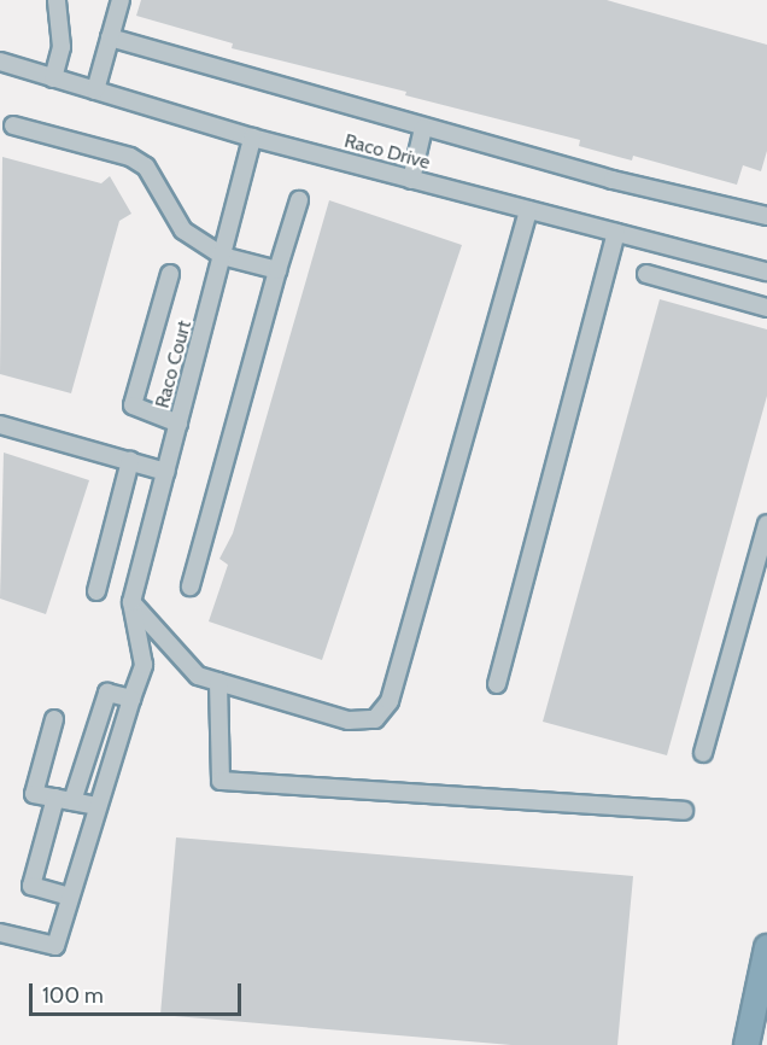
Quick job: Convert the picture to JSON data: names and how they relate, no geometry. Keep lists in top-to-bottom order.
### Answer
{
  "streets": {
    "street": ["Raco Drive", "Raco Court"]
  },
  "crossings": [
    ["Raco Drive", "Raco Court"]
  ],
  "scale_bar": "100 m"
}
